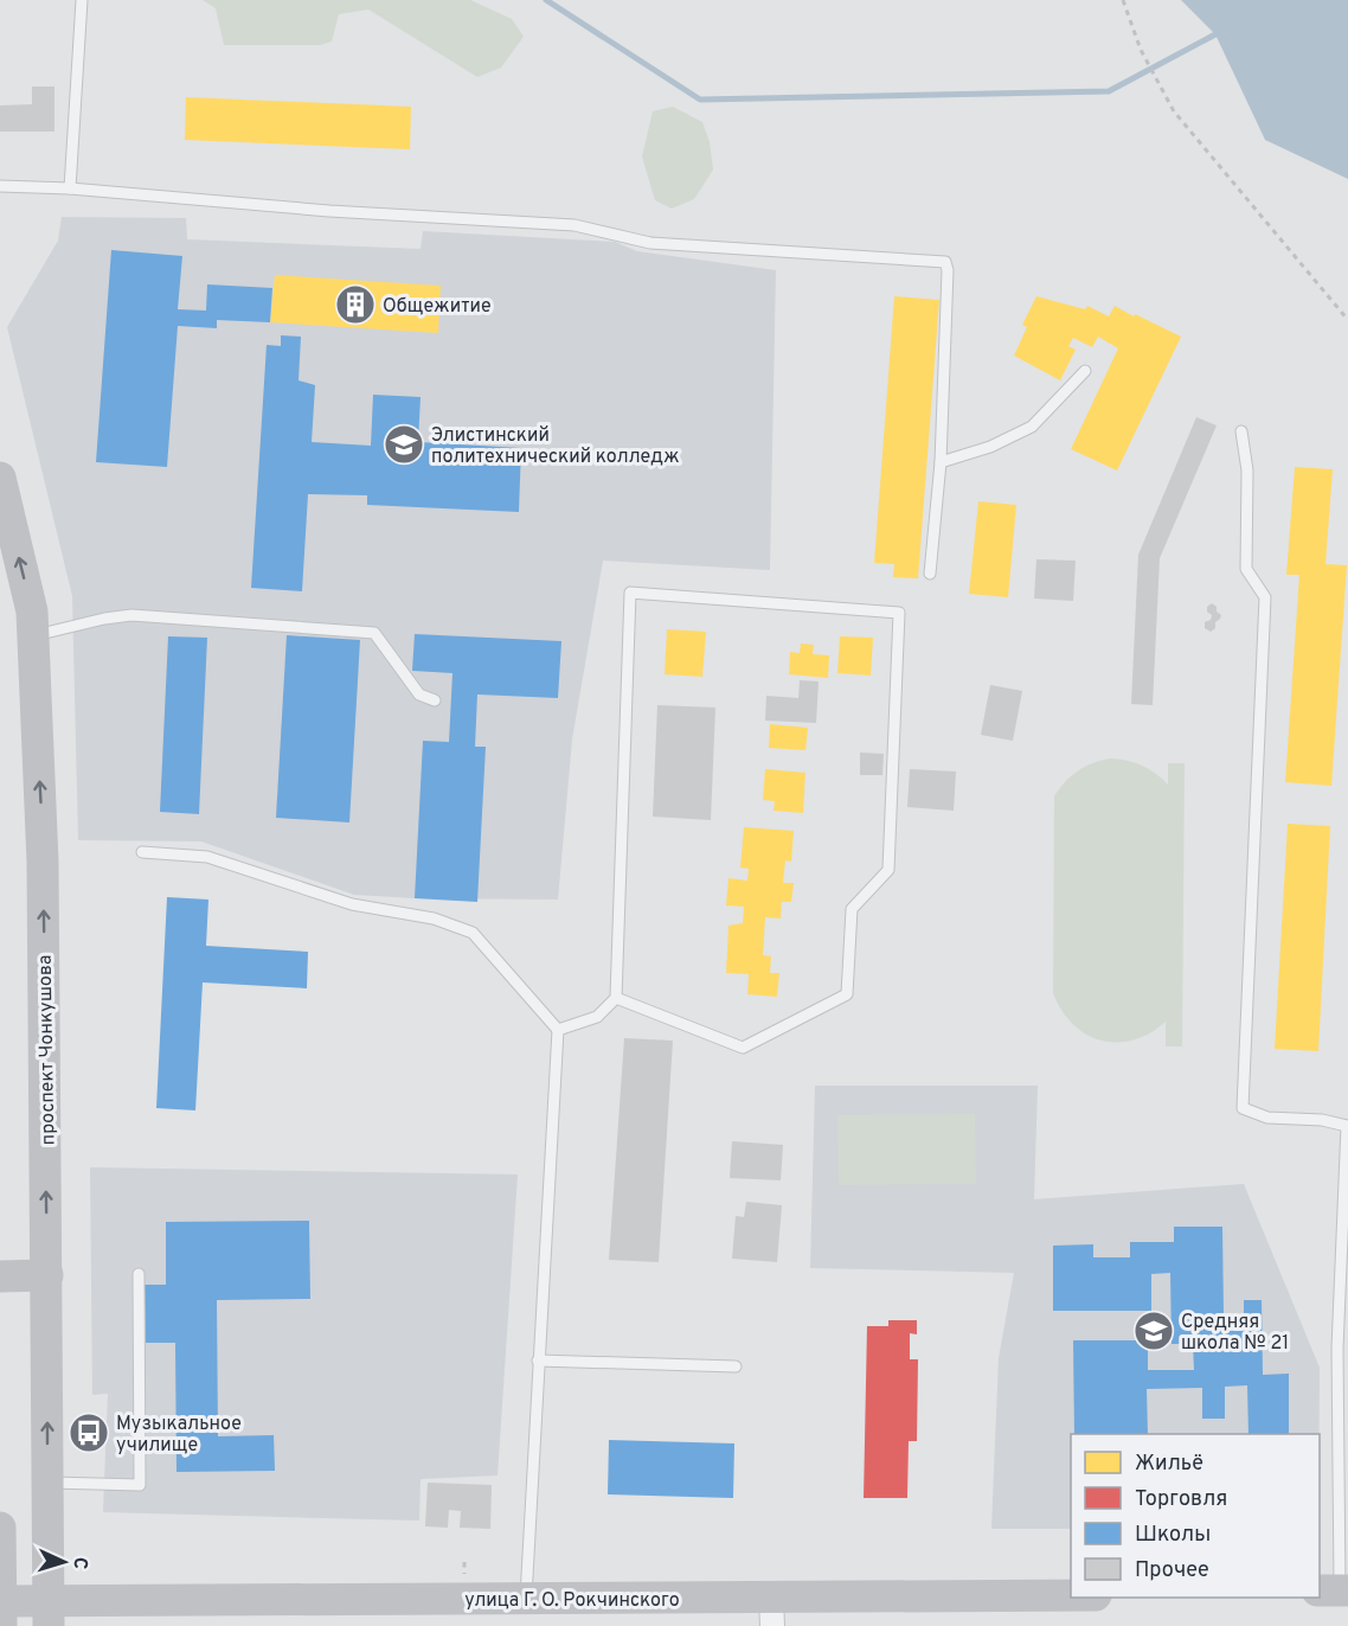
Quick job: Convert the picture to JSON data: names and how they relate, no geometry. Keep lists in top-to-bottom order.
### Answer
{
  "streets": {
    "main road": ["проспект Чонкушова", "улица Г. О. Рокчинского"]
  },
  "crossings": [
    ["проспект Чонкушова", "улица Г. О. Рокчинского"]
  ],
  "one_way": ["проспект Чонкушова"],
  "places": {
    "building": ["Общежитие"],
    "school or university": ["Элистинский политехнический колледж", "Средняя школа № 21"],
    "bus stop": ["Музыкальное училище"]
  },
  "legend": [
    "Жильё",
    "Торговля",
    "Школы",
    "Прочее"
  ],
  "north": "right"
}
